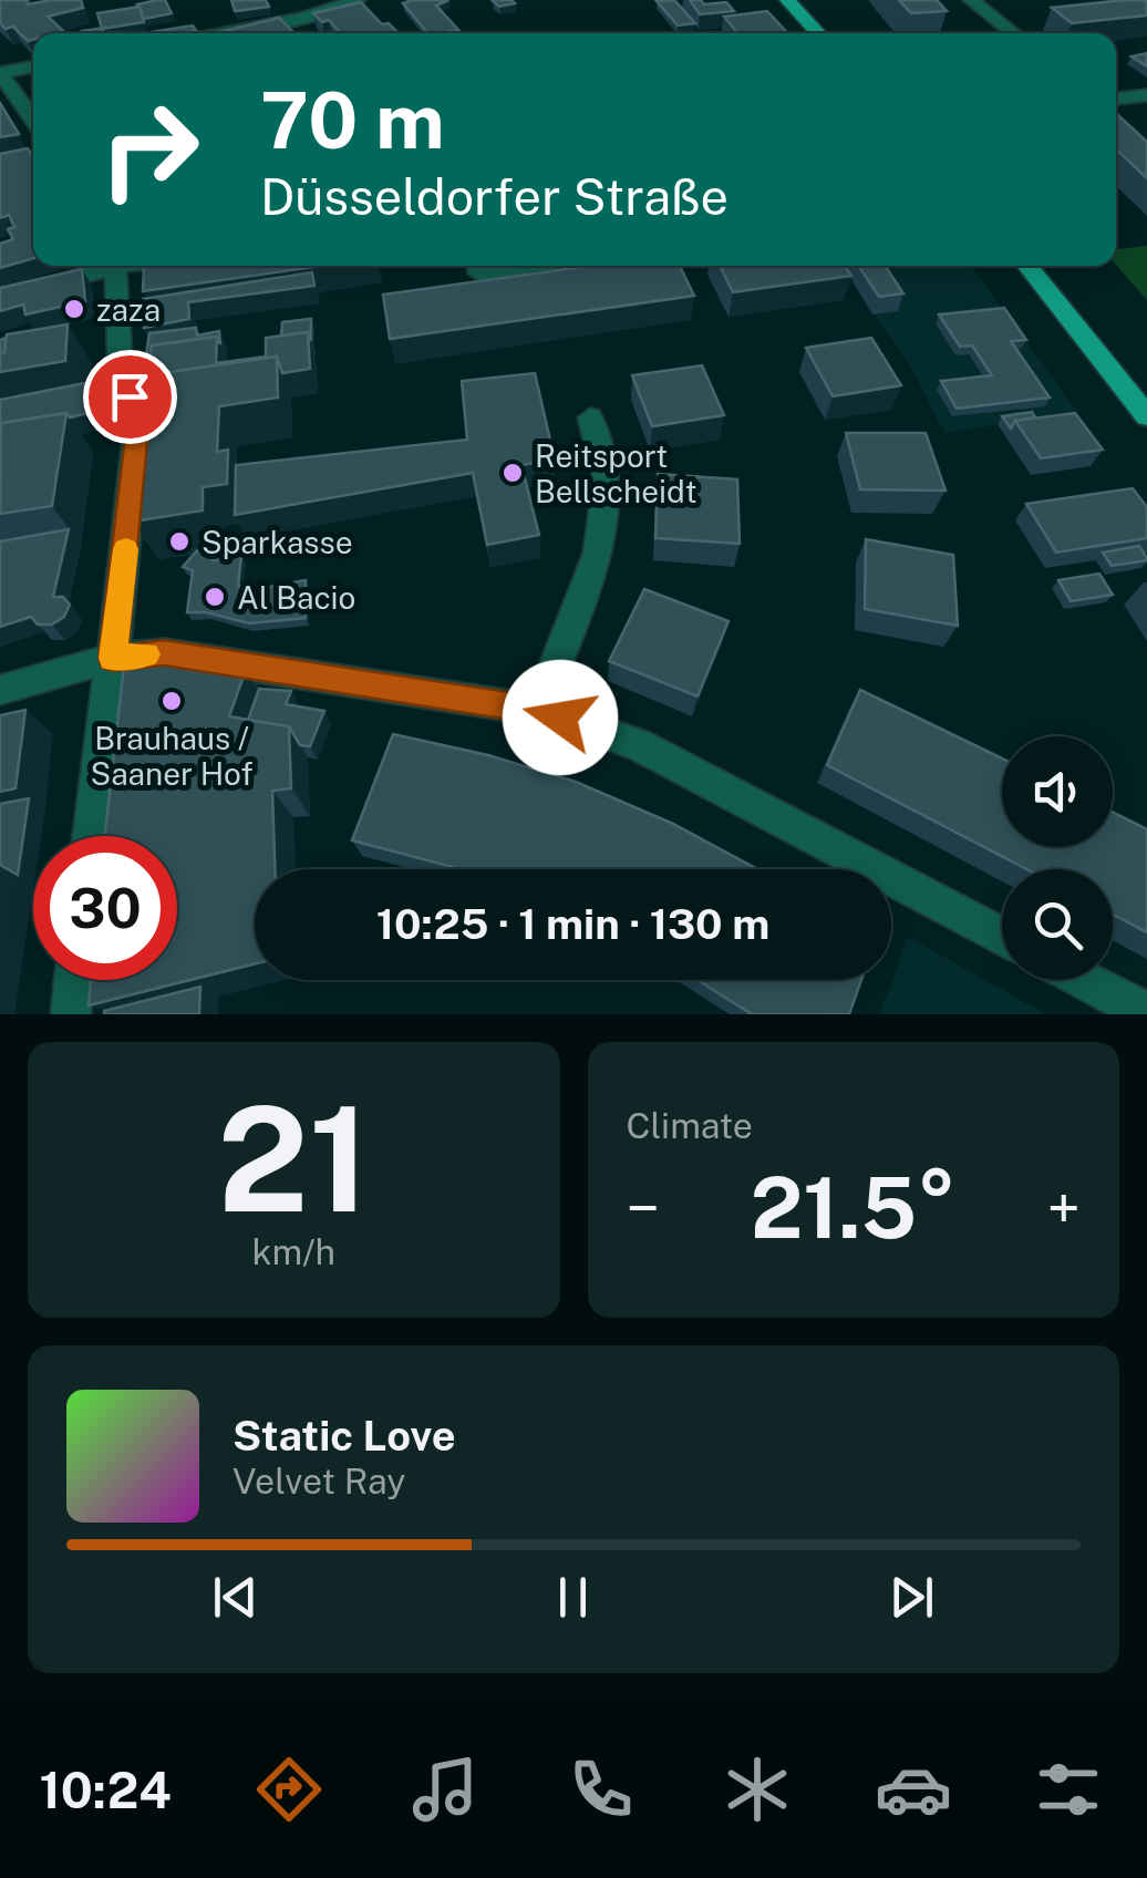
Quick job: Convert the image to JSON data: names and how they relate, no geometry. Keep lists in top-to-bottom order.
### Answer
{
  "places": [
    "zaza",
    "Reitsport Bellscheidt",
    "Sparkasse",
    "Al Bacio",
    "Brauhaus / Saaner Hof"
  ],
  "page": {
    "turn": ["70 m", "Düsseldorfer Straße"],
    "limit": "30",
    "trip": "10:25 · 1 min · 130 m",
    "tile": [
      ["21", "km/h"],
      "Climate"
    ],
    "heat": ["−", "21.5°", "+"],
    "song": ["Static Love", "Velvet Ray"],
    "tabs": "10:24"
  }
}
